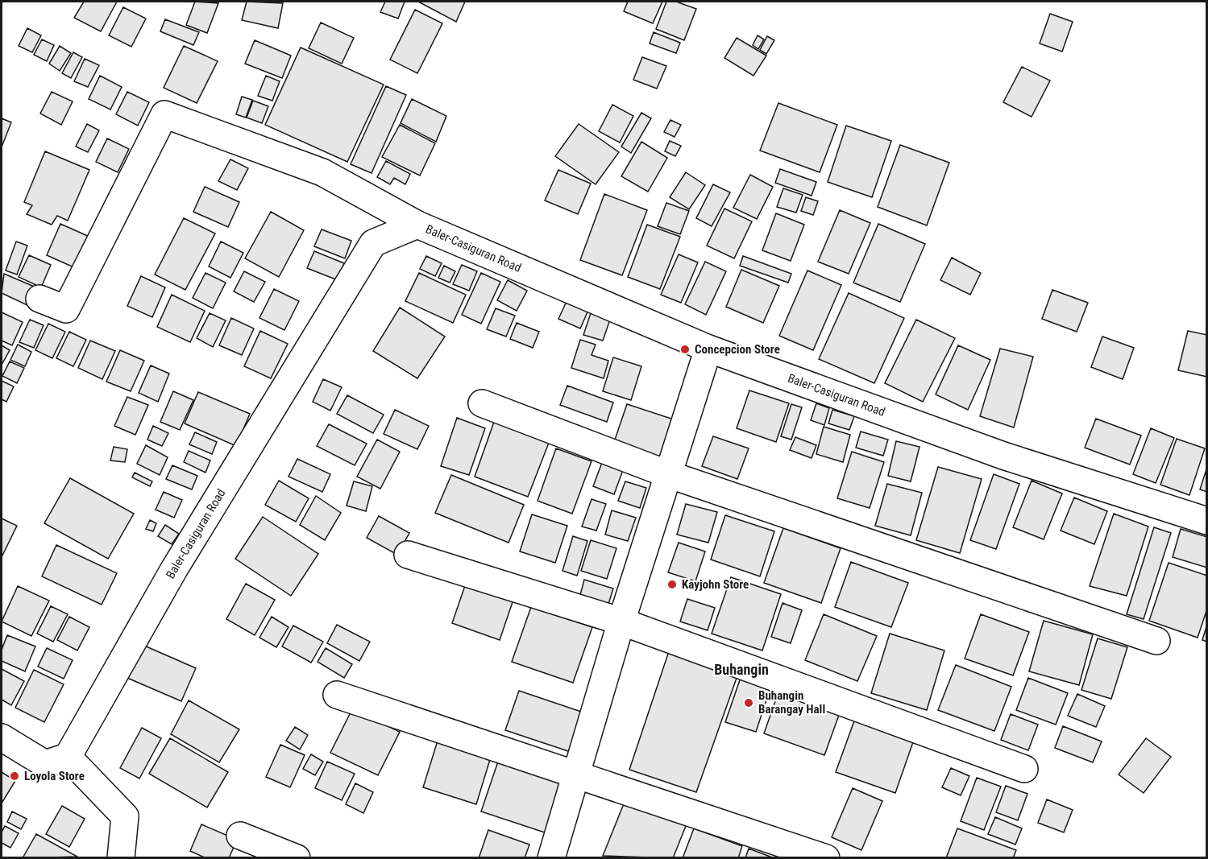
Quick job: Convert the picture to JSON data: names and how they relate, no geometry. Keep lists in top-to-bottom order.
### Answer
{
  "streets": {
    "street": ["Baler-Casiguran Road"]
  },
  "districts": ["Buhangin"],
  "places": [
    "Concepcion Store",
    "Kayjohn Store",
    "Buhangin Barangay Hall",
    "Loyola Store"
  ]
}
